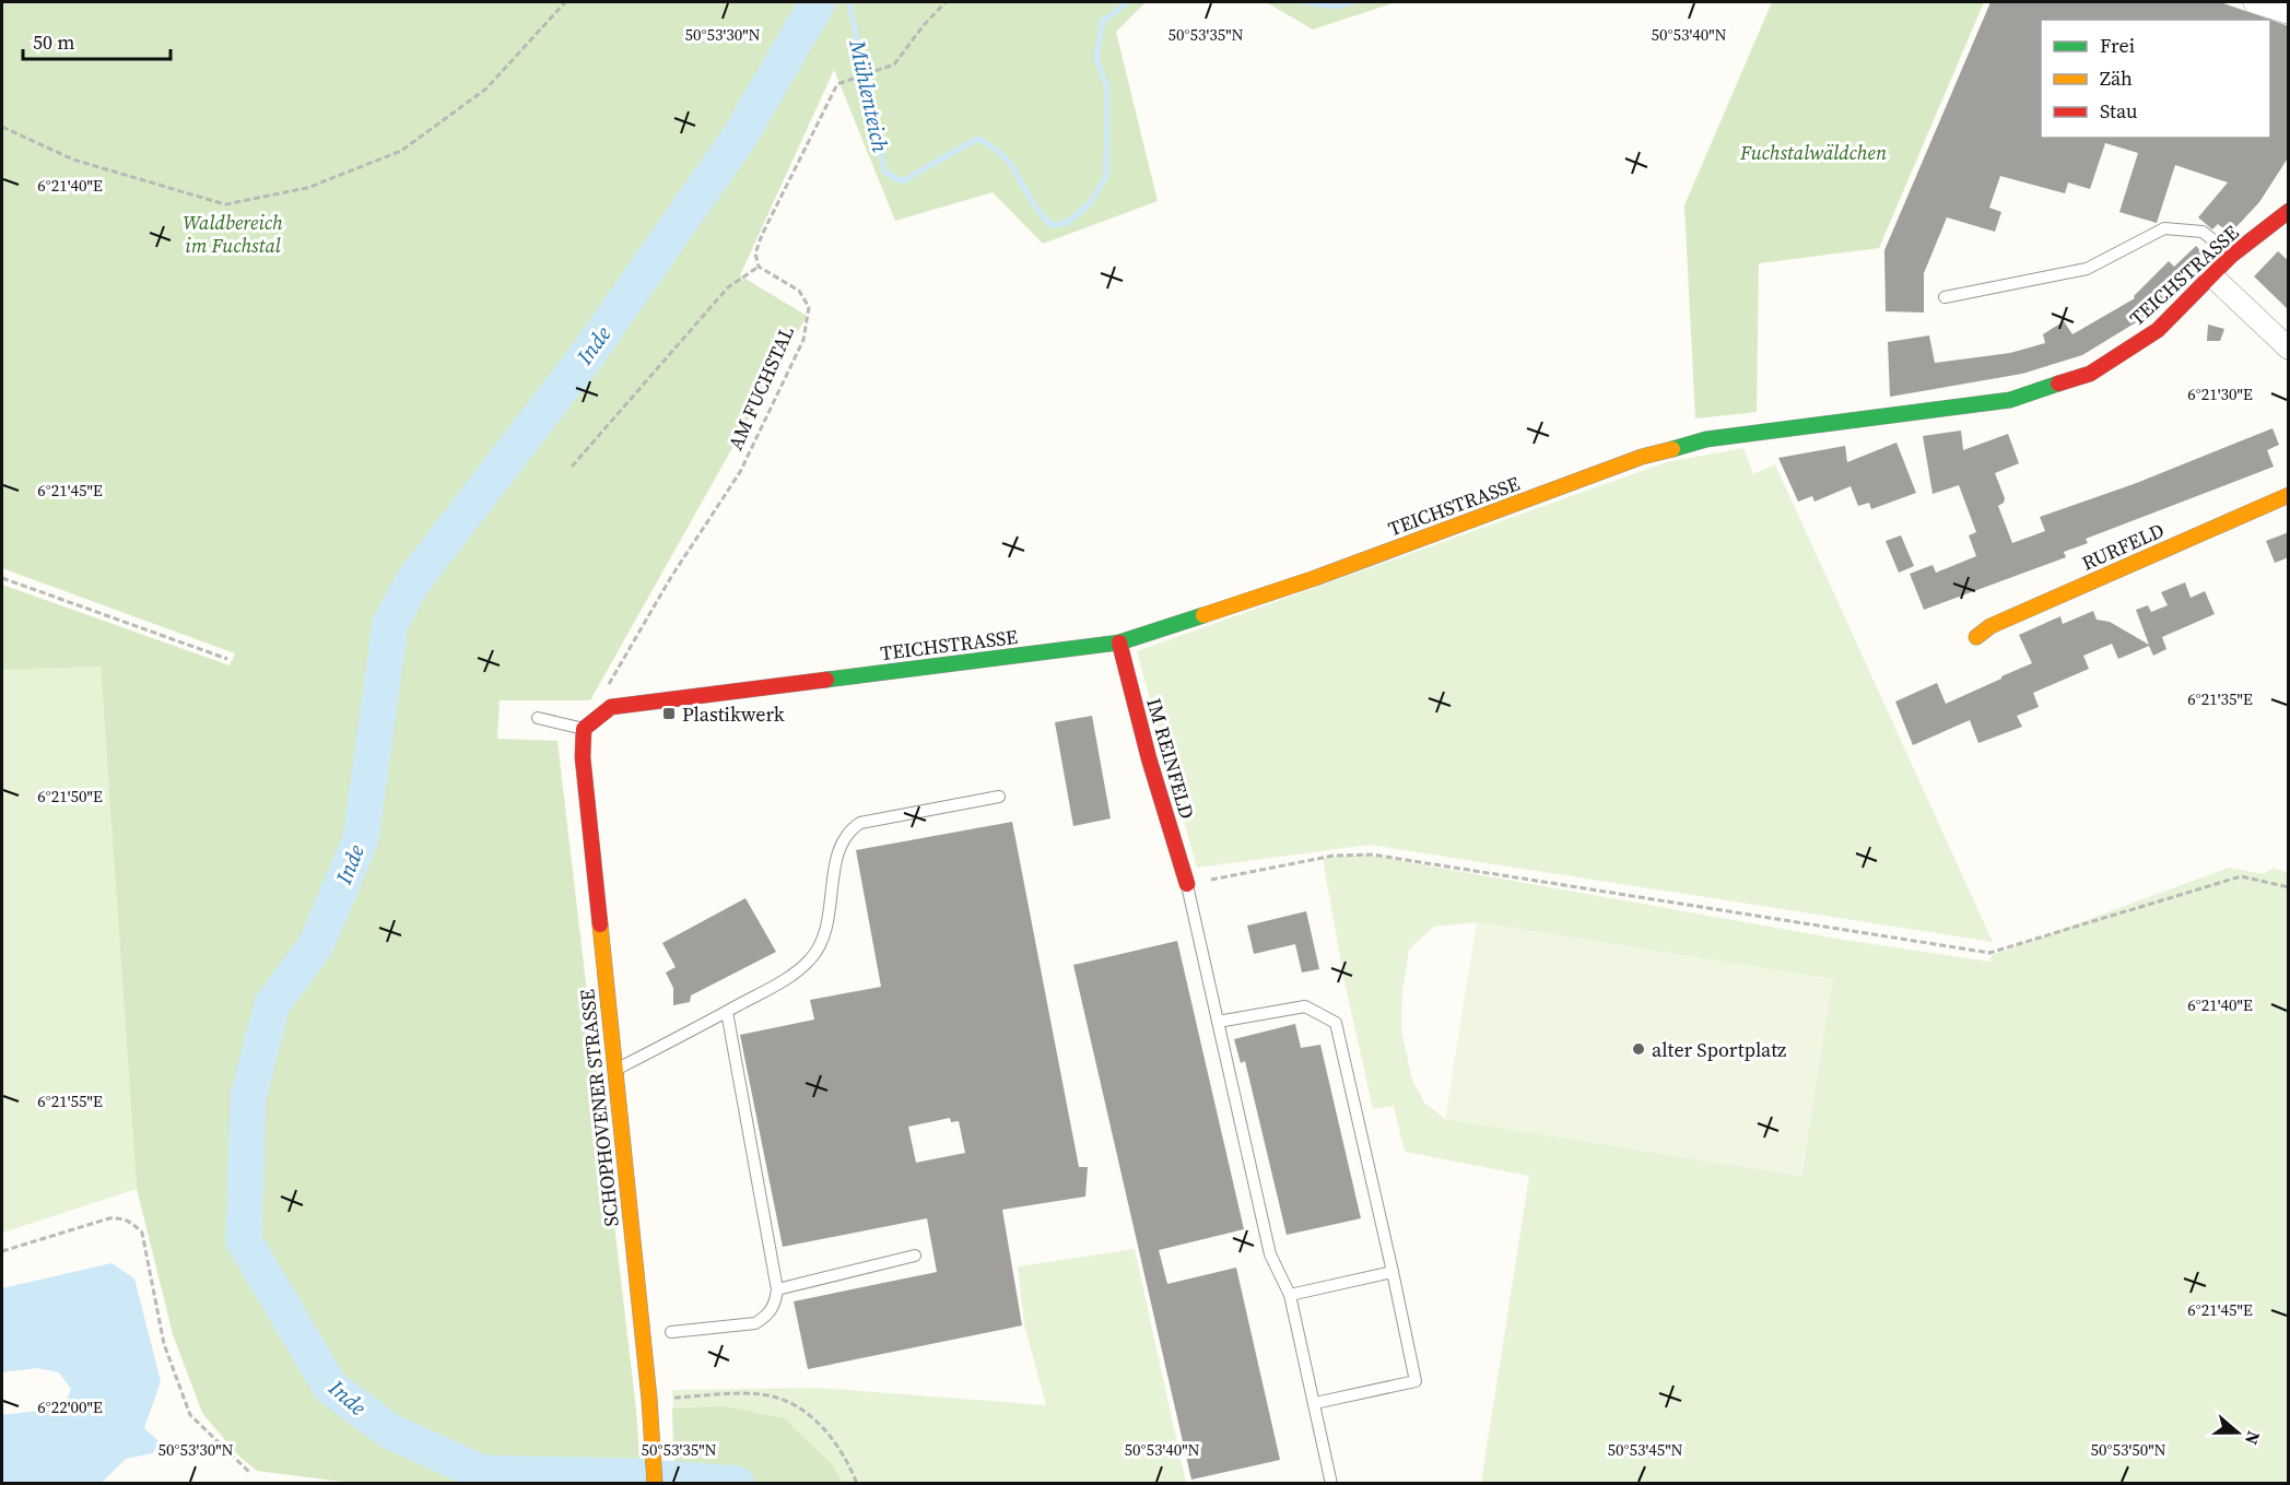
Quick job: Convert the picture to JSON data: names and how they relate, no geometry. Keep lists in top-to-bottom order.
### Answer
{
  "streets": {
    "main road": [
      "TEICHSTRASSE",
      "RURFELD",
      "IM REINFELD",
      "SCHOPHOVENER STRASSE"
    ],
    "path": ["AM FUCHSTAL"]
  },
  "crossings": [
    ["TEICHSTRASSE", "IM REINFELD"],
    ["TEICHSTRASSE", "SCHOPHOVENER STRASSE"]
  ],
  "water": ["Mühlenteich", "Inde"],
  "parks": ["Fuchstalwäldchen", "Waldbereich im Fuchstal"],
  "places": {
    "transit": ["Plastikwerk"],
    "other": ["alter Sportplatz"]
  },
  "legend": ["Frei", "Zäh", "Stau"],
  "scale_bar": "50 m",
  "north": "right",
  "coordinates": [
    "50°53'30\"N",
    "50°53'35\"N",
    "50°53'40\"N",
    "6°21'40\"E",
    "6°21'30\"E",
    "6°21'45\"E",
    "6°21'35\"E",
    "6°21'50\"E",
    "6°21'55\"E",
    "6°22'00\"E",
    "50°53'45\"N",
    "50°53'50\"N"
  ]
}
